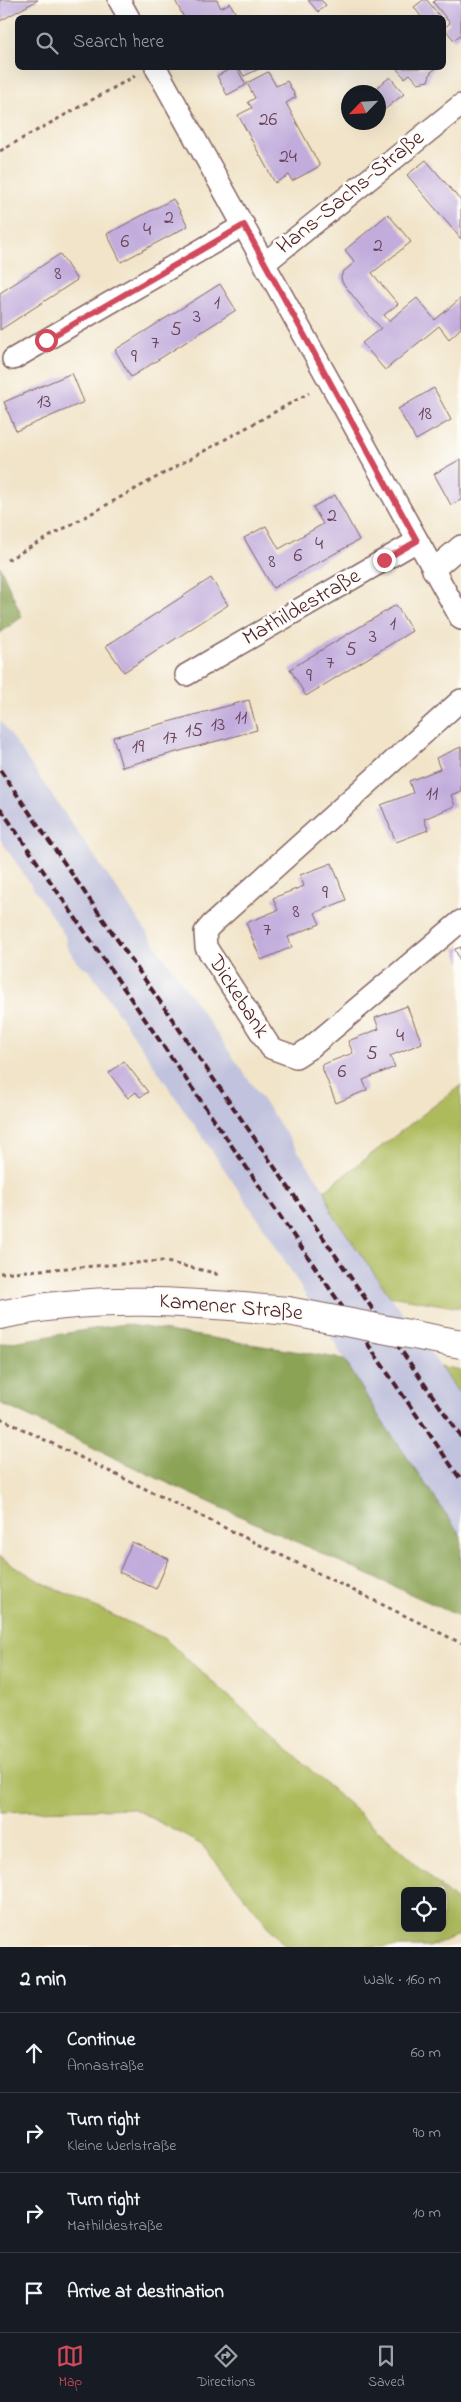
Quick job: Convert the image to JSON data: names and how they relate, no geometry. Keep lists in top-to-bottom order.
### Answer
{
  "streets": {
    "main road": ["Kamener Straße"],
    "street": ["Hans-Sachs-Straße", "Mathildestraße", "Dickebank"]
  },
  "house_numbers": [
    "26",
    "24",
    "2",
    "4",
    "6",
    "2",
    "8",
    "1",
    "3",
    "5",
    "7",
    "9",
    "13",
    "18",
    "2",
    "4",
    "6",
    "8",
    "1",
    "3",
    "5",
    "7",
    "9",
    "11",
    "13",
    "15",
    "17",
    "19",
    "11",
    "9",
    "8",
    "7",
    "4",
    "5",
    "6"
  ],
  "north": "bottom left",
  "page": {
    "search": "Search here",
    "heading": ["2 min", "Walk · 160 m"],
    "list": [
      ["Continue", "Annastraße", "60 m"],
      ["Turn right", "Kleine Werlstraße", "90 m"],
      ["Turn right", "Mathildestraße", "10 m"],
      "Arrive at destination"
    ],
    "nav": ["Map", "Directions", "Saved"]
  }
}
